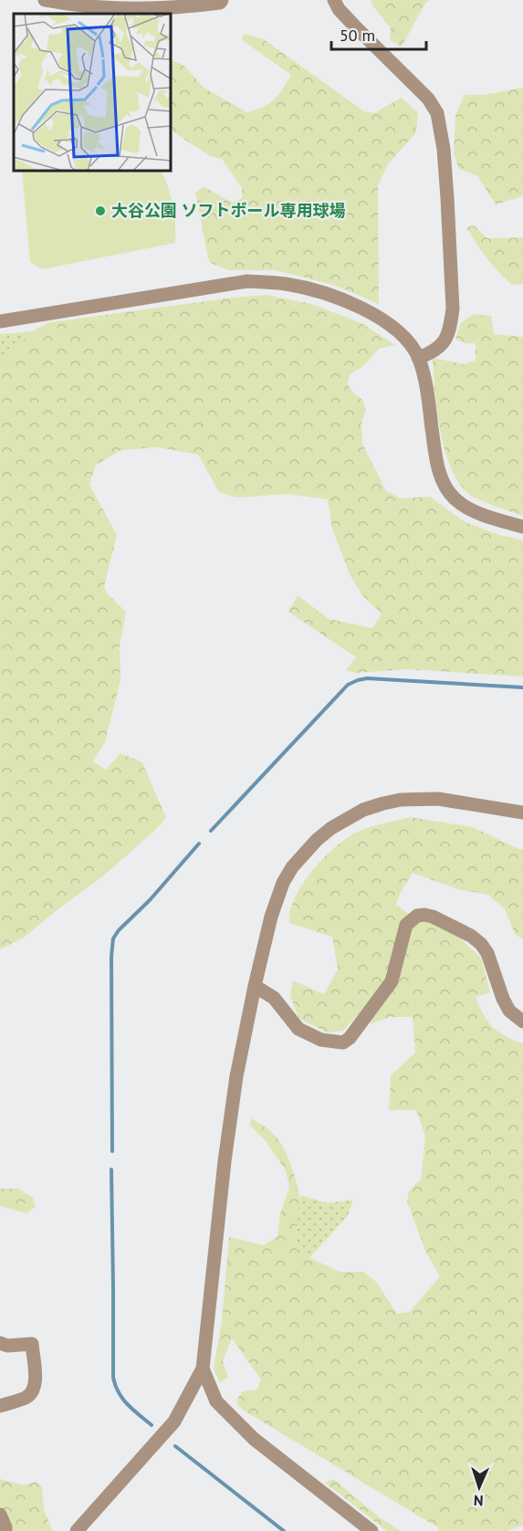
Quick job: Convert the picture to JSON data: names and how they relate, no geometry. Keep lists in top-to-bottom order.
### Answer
{
  "places": ["大谷公園 ソフトボール専用球場"],
  "scale_bar": "50 m",
  "north": "bottom"
}
